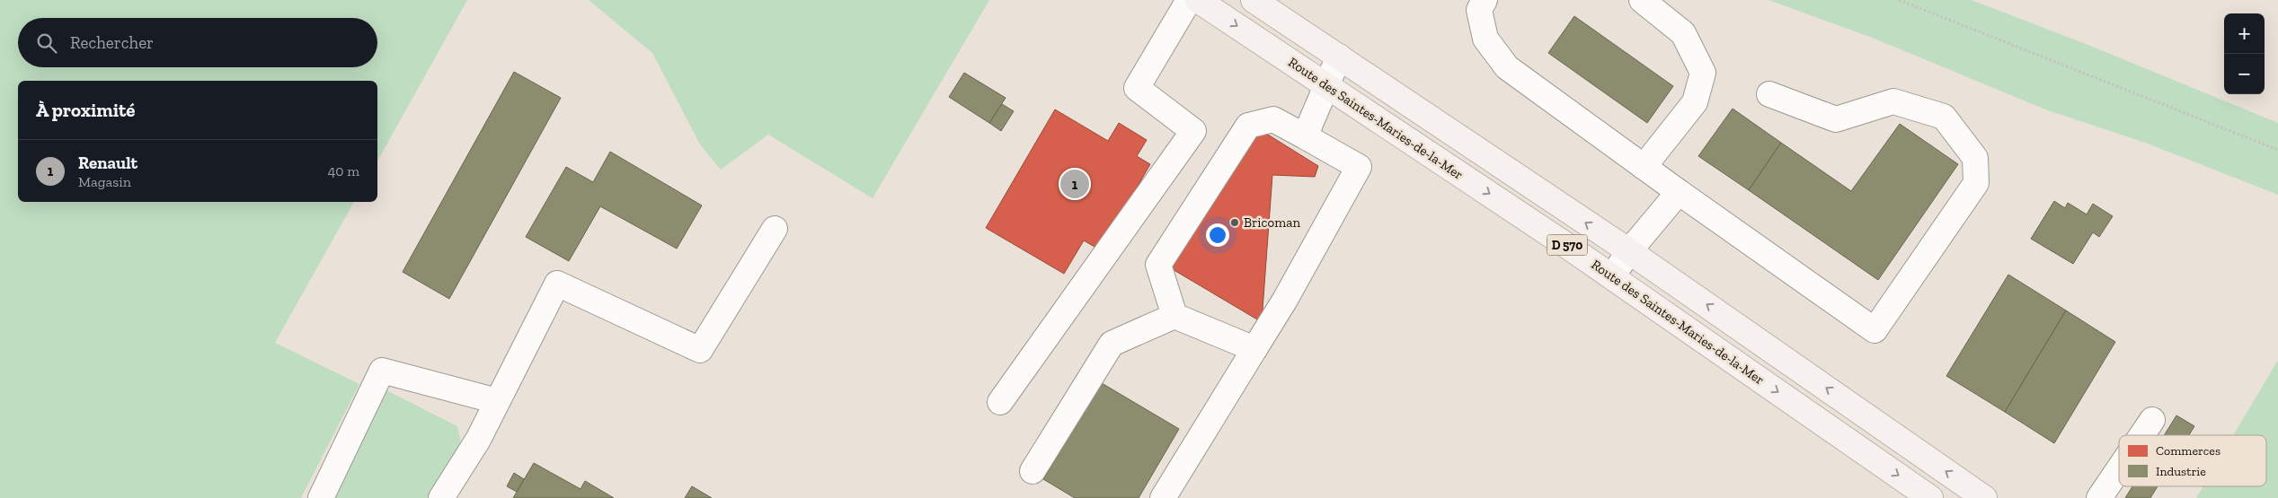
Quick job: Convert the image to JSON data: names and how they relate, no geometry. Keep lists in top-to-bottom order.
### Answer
{
  "streets": {
    "main road": ["Route des Saintes-Maries-de-la-Mer", "D 570"]
  },
  "places": ["Bricoman"],
  "legend": ["Commerces", "Industrie"],
  "page": {
    "map_buttons": ["+", "−"],
    "search": "Rechercher",
    "heading": "À proximité",
    "list": [
      {
        "mark": "1",
        "name": "Renault",
        "note": "Magasin",
        "value": "40 m"
      }
    ],
    "pins": "1"
  }
}
